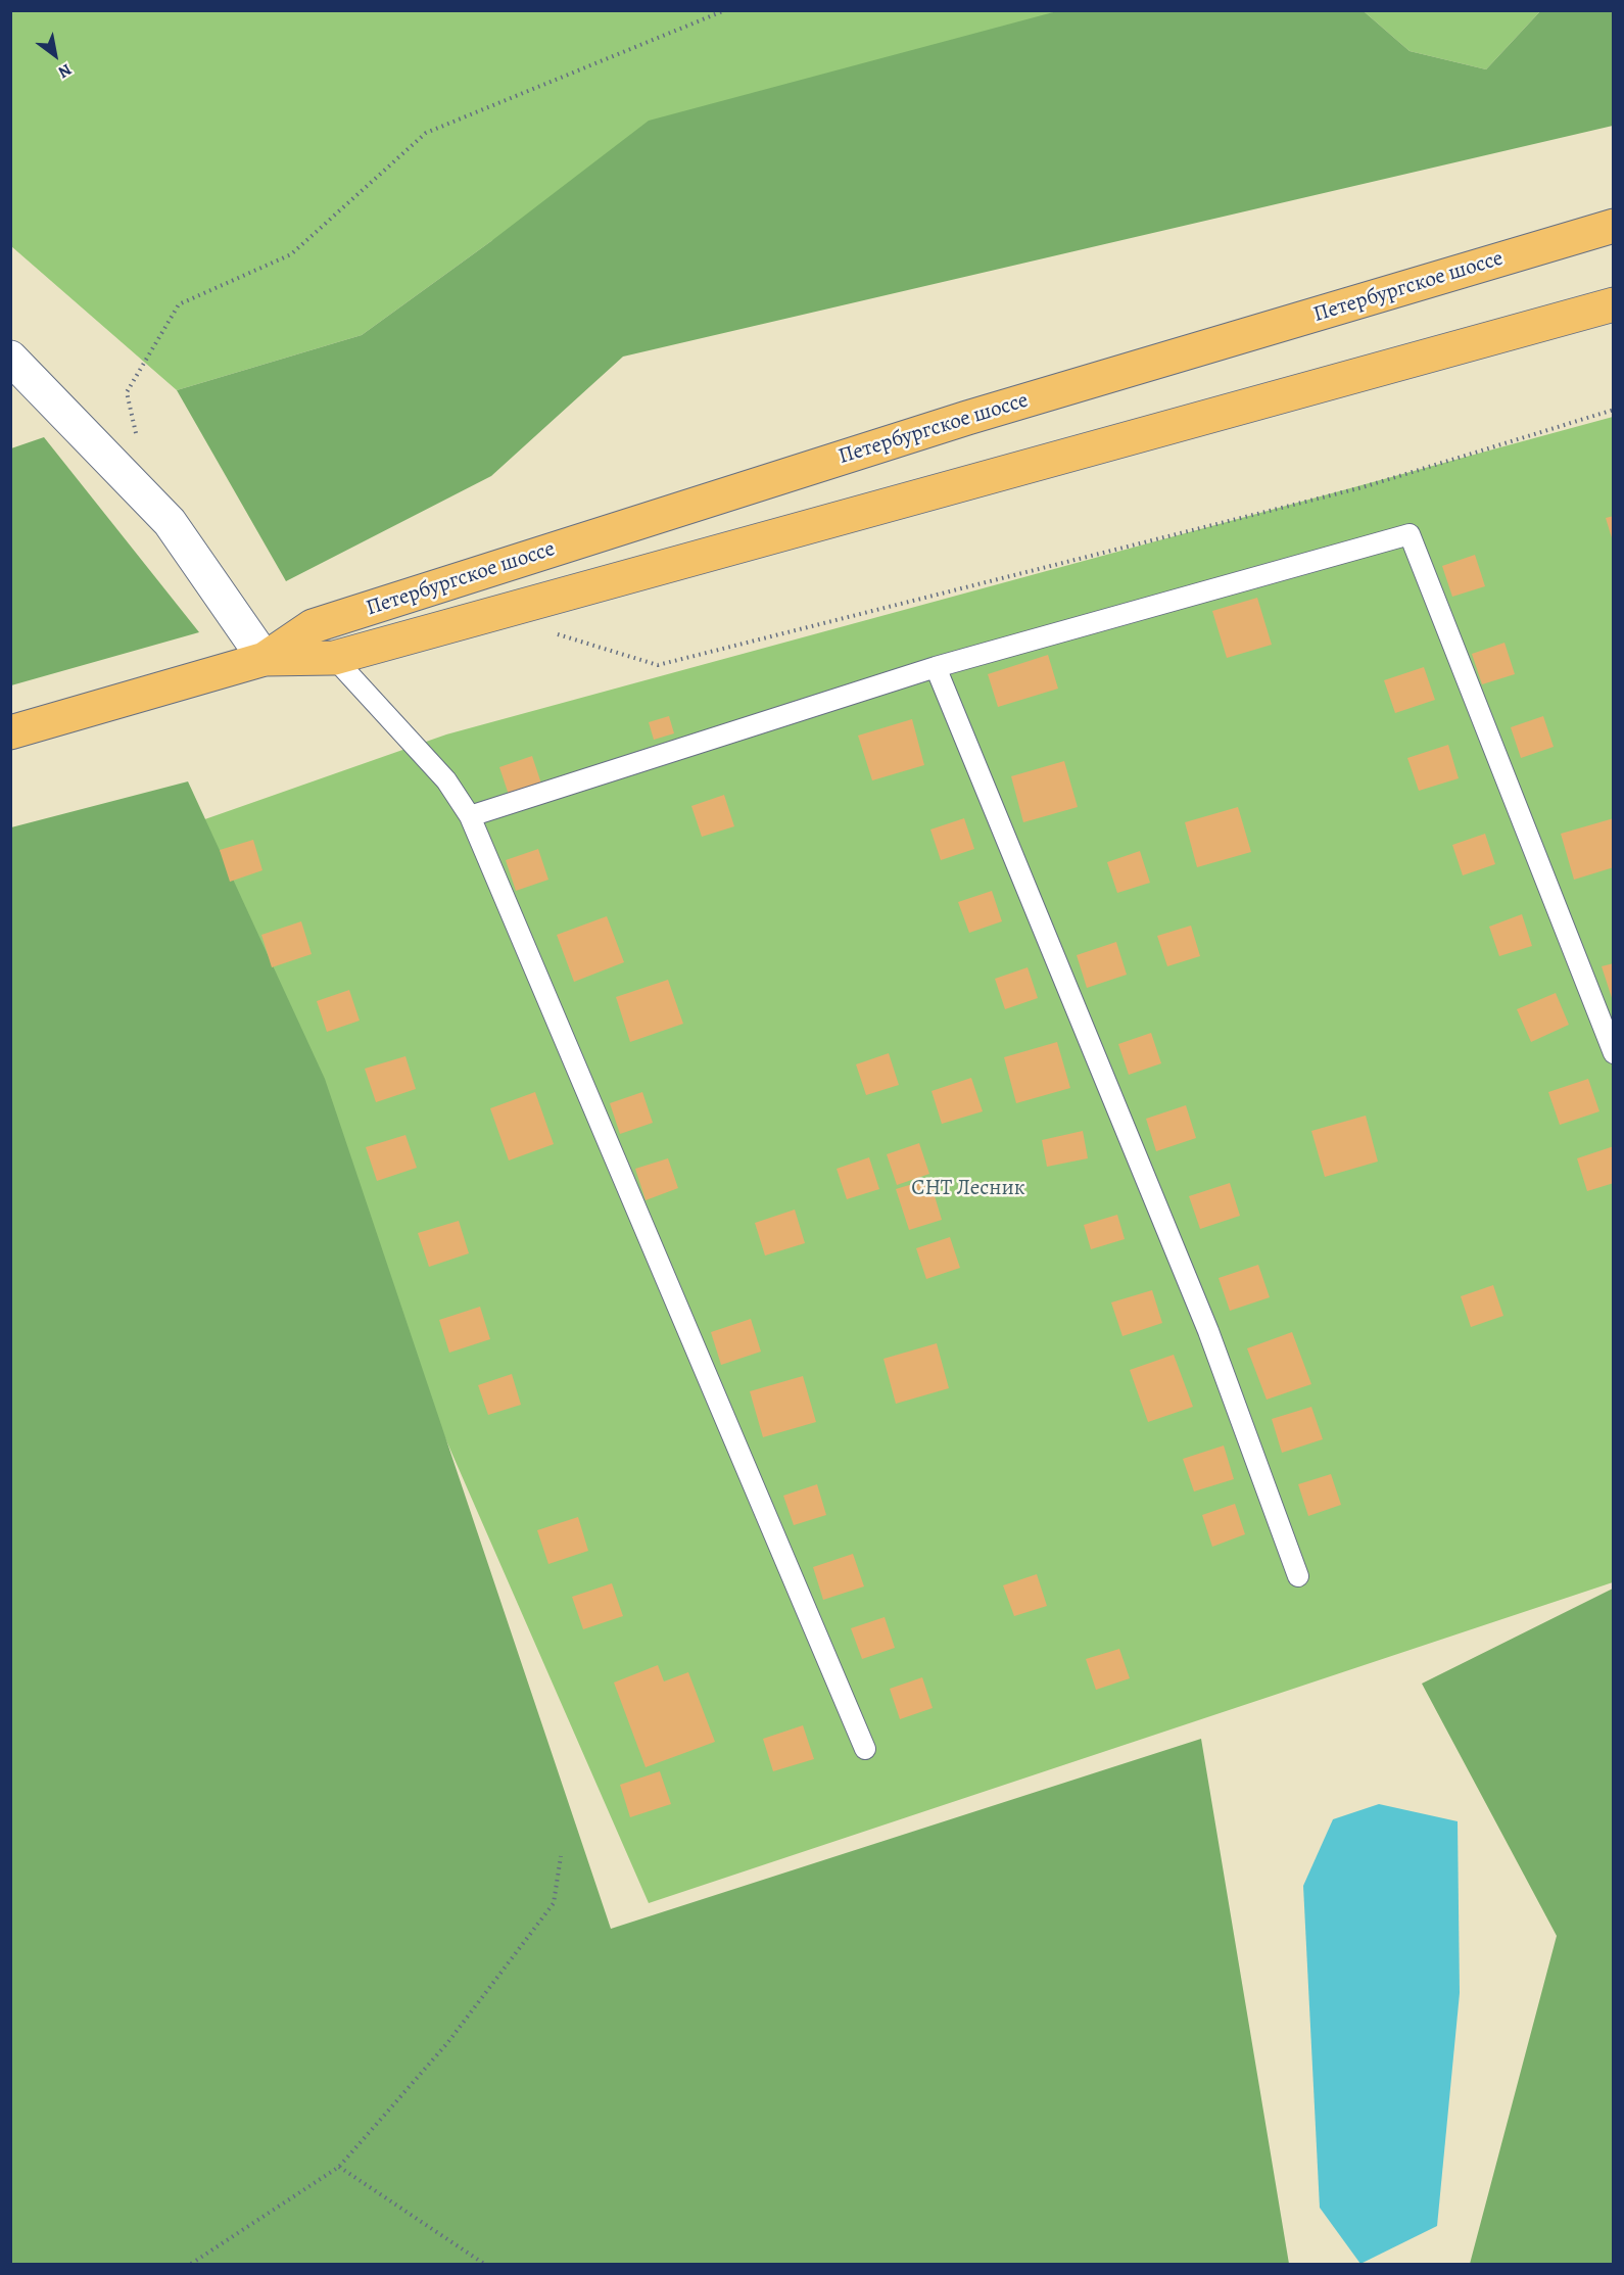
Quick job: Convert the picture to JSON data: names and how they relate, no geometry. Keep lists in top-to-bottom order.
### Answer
{
  "streets": {
    "main road": ["Петербургское шоссе"]
  },
  "parks": ["СНТ Лесник"],
  "north": "bottom right"
}
